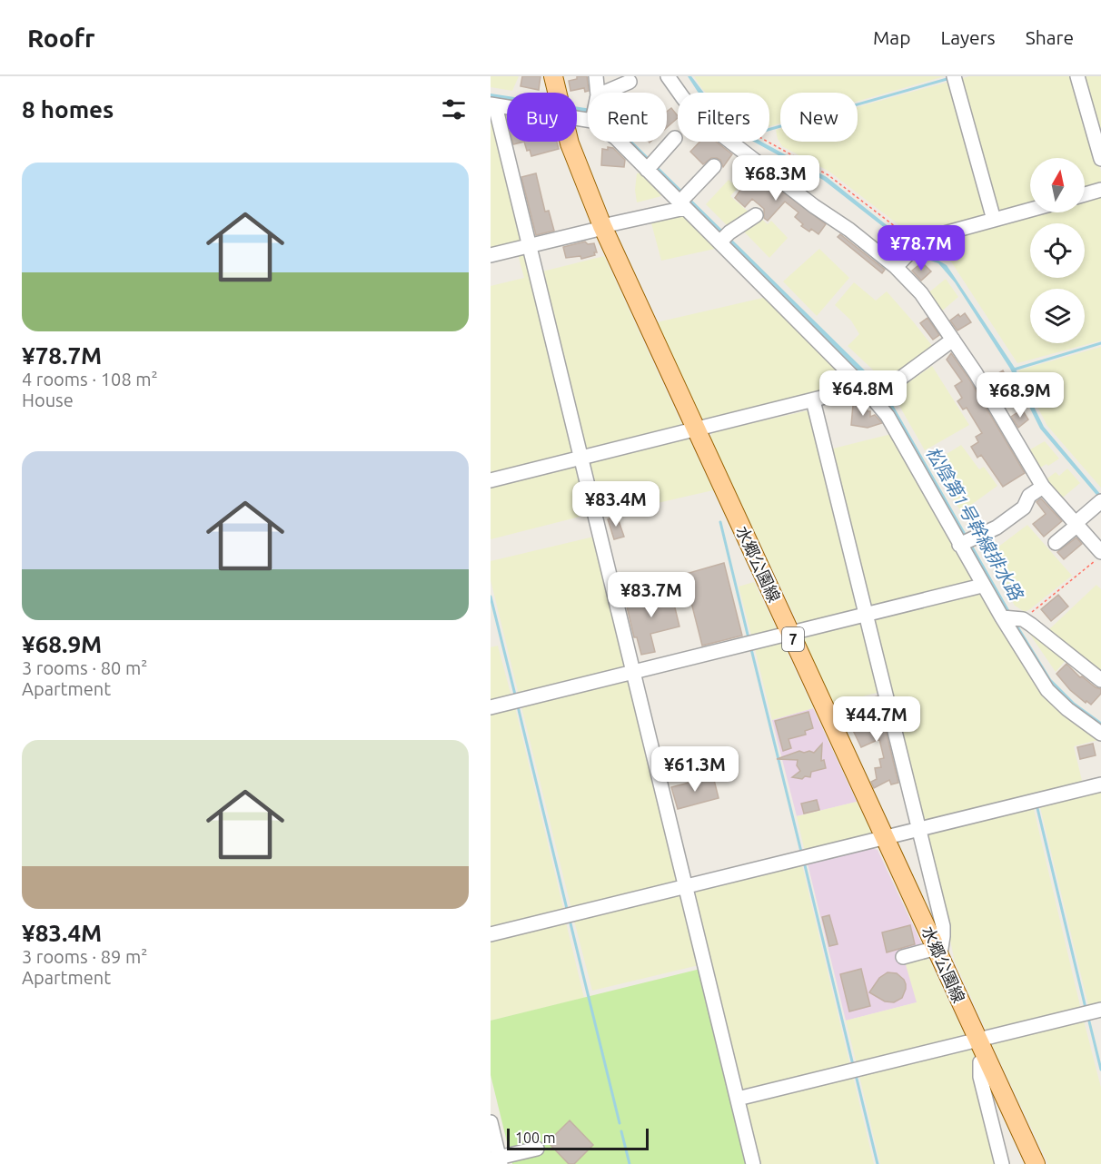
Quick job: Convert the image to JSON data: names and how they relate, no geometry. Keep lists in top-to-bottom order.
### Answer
{
  "streets": {
    "main road": ["水郷公園線", "7"]
  },
  "water": ["松陰第1号幹線排水路"],
  "scale_bar": "100 m",
  "north": "top",
  "page": {
    "header": "Roofr",
    "nav": ["Map", "Layers", "Share"],
    "heading": "8 homes",
    "chip": [
      "Buy",
      "Rent",
      "Filters",
      "New"
    ],
    "list": [
      {
        "name": "¥78.7M",
        "note": "4 rooms · 108 m² · House"
      },
      {
        "name": "¥68.9M",
        "note": "3 rooms · 80 m² · Apartment"
      },
      {
        "name": "¥83.4M",
        "note": "3 rooms · 89 m² · Apartment"
      }
    ],
    "price": [
      "¥68.3M",
      "¥78.7M",
      "¥64.8M",
      "¥68.9M",
      "¥83.4M",
      "¥83.7M",
      "¥44.7M",
      "¥61.3M"
    ],
    "scale": "100 m"
  }
}
